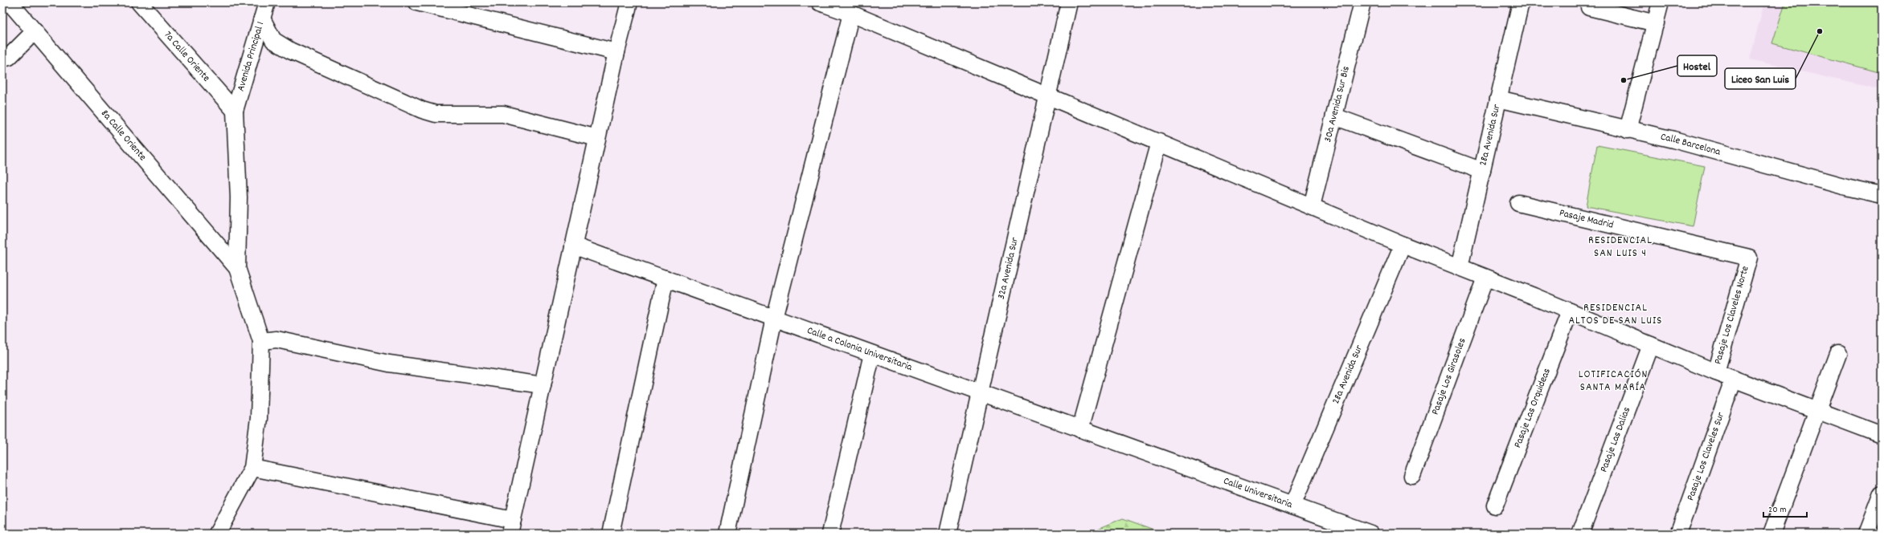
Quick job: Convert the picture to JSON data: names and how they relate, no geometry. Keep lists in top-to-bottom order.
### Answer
{
  "streets": {
    "street": [
      "7a Calle Oriente",
      "Avenida Principal 1",
      "30a Avenida Sur Bis",
      "8a Calle Oriente",
      "28a Avenida Sur",
      "Calle Barcelona",
      "Pasaje Madrid",
      "32a Avenida Sur",
      "Pasaje Los Claveles Norte",
      "Calle a Colonia Universitaria",
      "Pasaje Los Girasoles",
      "Pasaje Las Orquideas",
      "Pasaje Las Dalias",
      "Pasaje Los Claveles Sur",
      "Calle Universitaria"
    ]
  },
  "crossings": [
    ["7a Calle Oriente", "Avenida Principal 1"],
    ["Avenida Principal 1", "8a Calle Oriente"],
    ["28a Avenida Sur", "Calle Barcelona"],
    ["28a Avenida Sur", "Calle Universitaria"],
    ["Pasaje Madrid", "Pasaje Los Claveles Norte"],
    ["32a Avenida Sur", "Calle a Colonia Universitaria"],
    ["Calle a Colonia Universitaria", "Calle Universitaria"]
  ],
  "districts": ["RESIDENCIAL SAN LUIS 4", "RESIDENCIAL ALTOS DE SAN LUIS", "LOTIFICACIÓN SANTA MARÍA"],
  "places": ["Liceo San Luis", "Hostel"],
  "scale_bar": "20 m"
}
